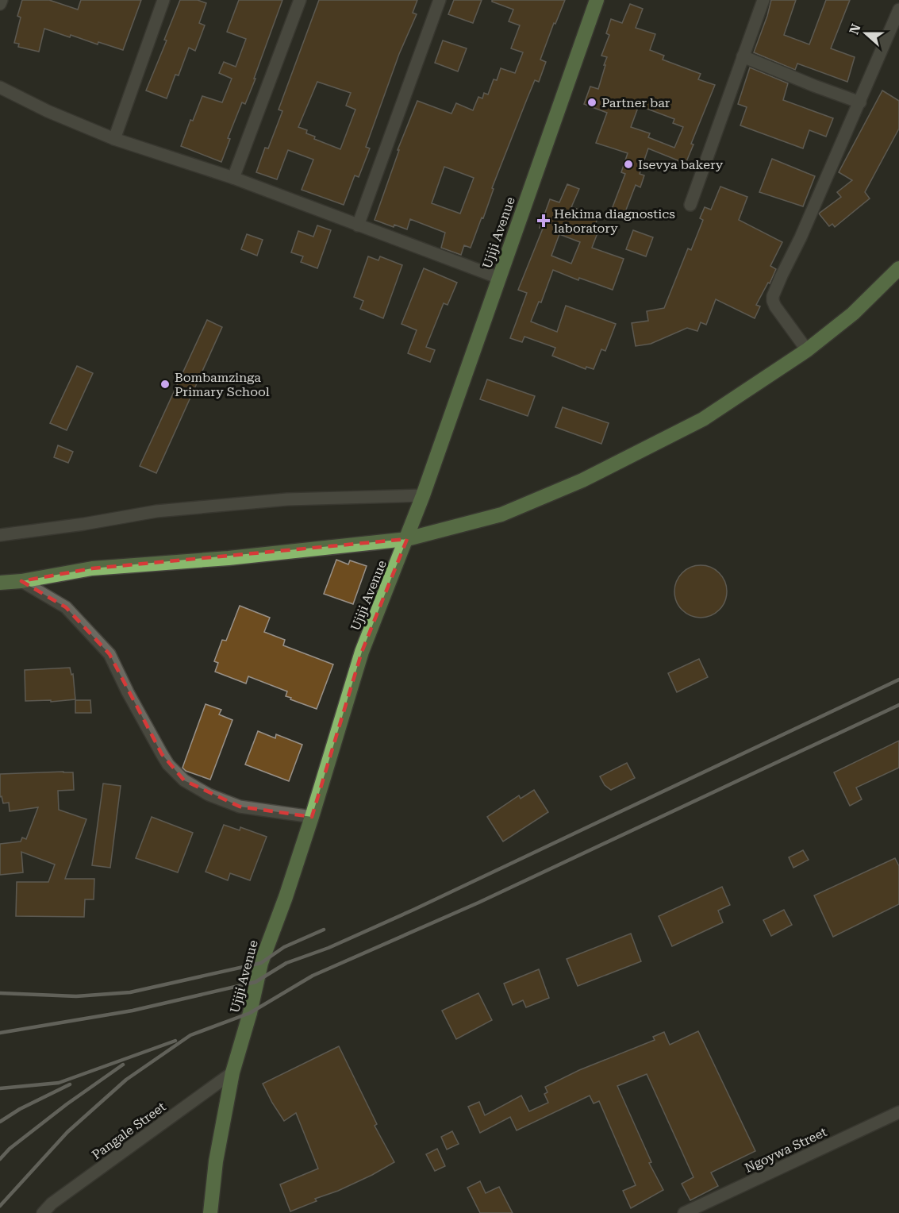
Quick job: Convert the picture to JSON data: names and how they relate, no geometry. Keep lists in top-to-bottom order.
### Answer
{
  "streets": {
    "highway": ["Ujiji Avenue"],
    "street": ["Pangale Street", "Ngoywa Street"]
  },
  "crossings": [
    ["Ujiji Avenue", "Pangale Street"]
  ],
  "places": {
    "other": ["Partner bar", "Isevya bakery", "Bombamzinga Primary School"],
    "health": ["Hekima diagnostics laboratory"]
  },
  "north": "left"
}
